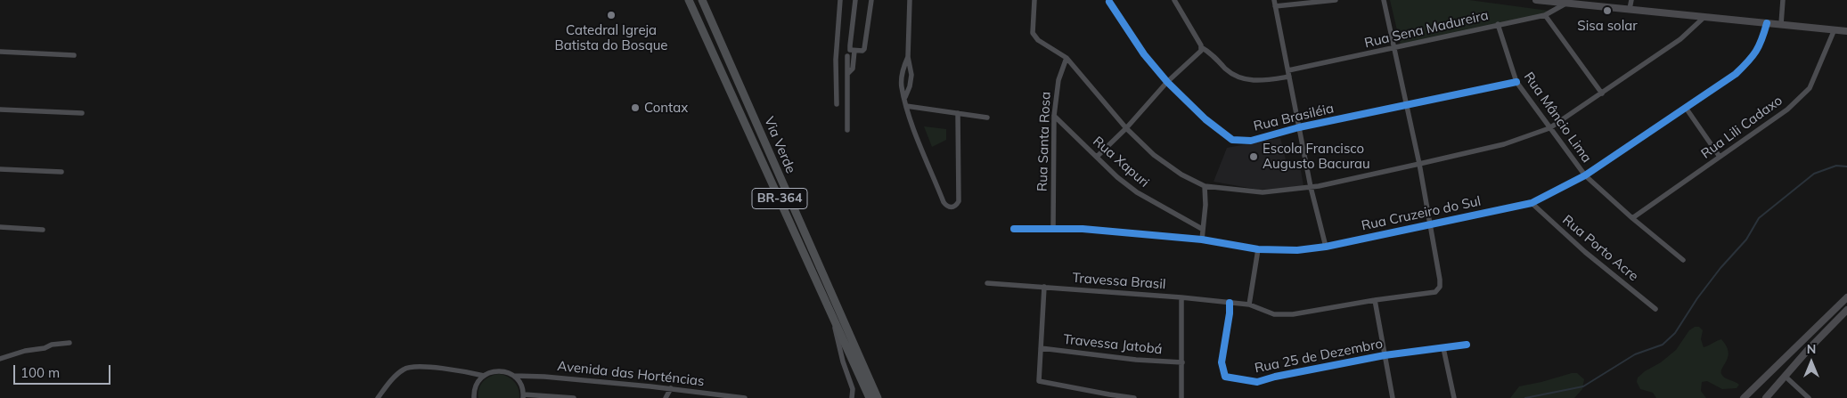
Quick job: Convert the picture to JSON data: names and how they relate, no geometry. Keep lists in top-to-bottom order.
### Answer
{
  "streets": {
    "main road": ["Via Verde", "BR-364"],
    "street": [
      "Rua Sena Madureira",
      "Rua Brasiléia",
      "Rua Mâncio Lima",
      "Rua Lili Cadaxo",
      "Rua Santa Rosa",
      "Rua Xapuri",
      "Rua Cruzeiro do Sul",
      "Rua Porto Acre",
      "Travessa Brasil",
      "Travessa Jatobá",
      "Rua 25 de Dezembro",
      "Avenida das Horténcias"
    ]
  },
  "crossings": [
    ["Rua Sena Madureira", "Rua Mâncio Lima"],
    ["Rua Brasiléia", "Rua Mâncio Lima"],
    ["Rua Mâncio Lima", "Rua Lili Cadaxo"],
    ["Rua Mâncio Lima", "Rua Cruzeiro do Sul"],
    ["Rua Santa Rosa", "Rua Xapuri"],
    ["Rua Santa Rosa", "Rua Cruzeiro do Sul"],
    ["Rua Cruzeiro do Sul", "Rua Porto Acre"],
    ["Rua Cruzeiro do Sul", "Travessa Brasil"],
    ["Travessa Brasil", "Rua 25 de Dezembro"]
  ],
  "places": [
    "Sisa solar",
    "Catedral Igreja Batista do Bosque",
    "Contax",
    "Escola Francisco Augusto Bacurau"
  ],
  "scale_bar": "100 m",
  "north": "top"
}
